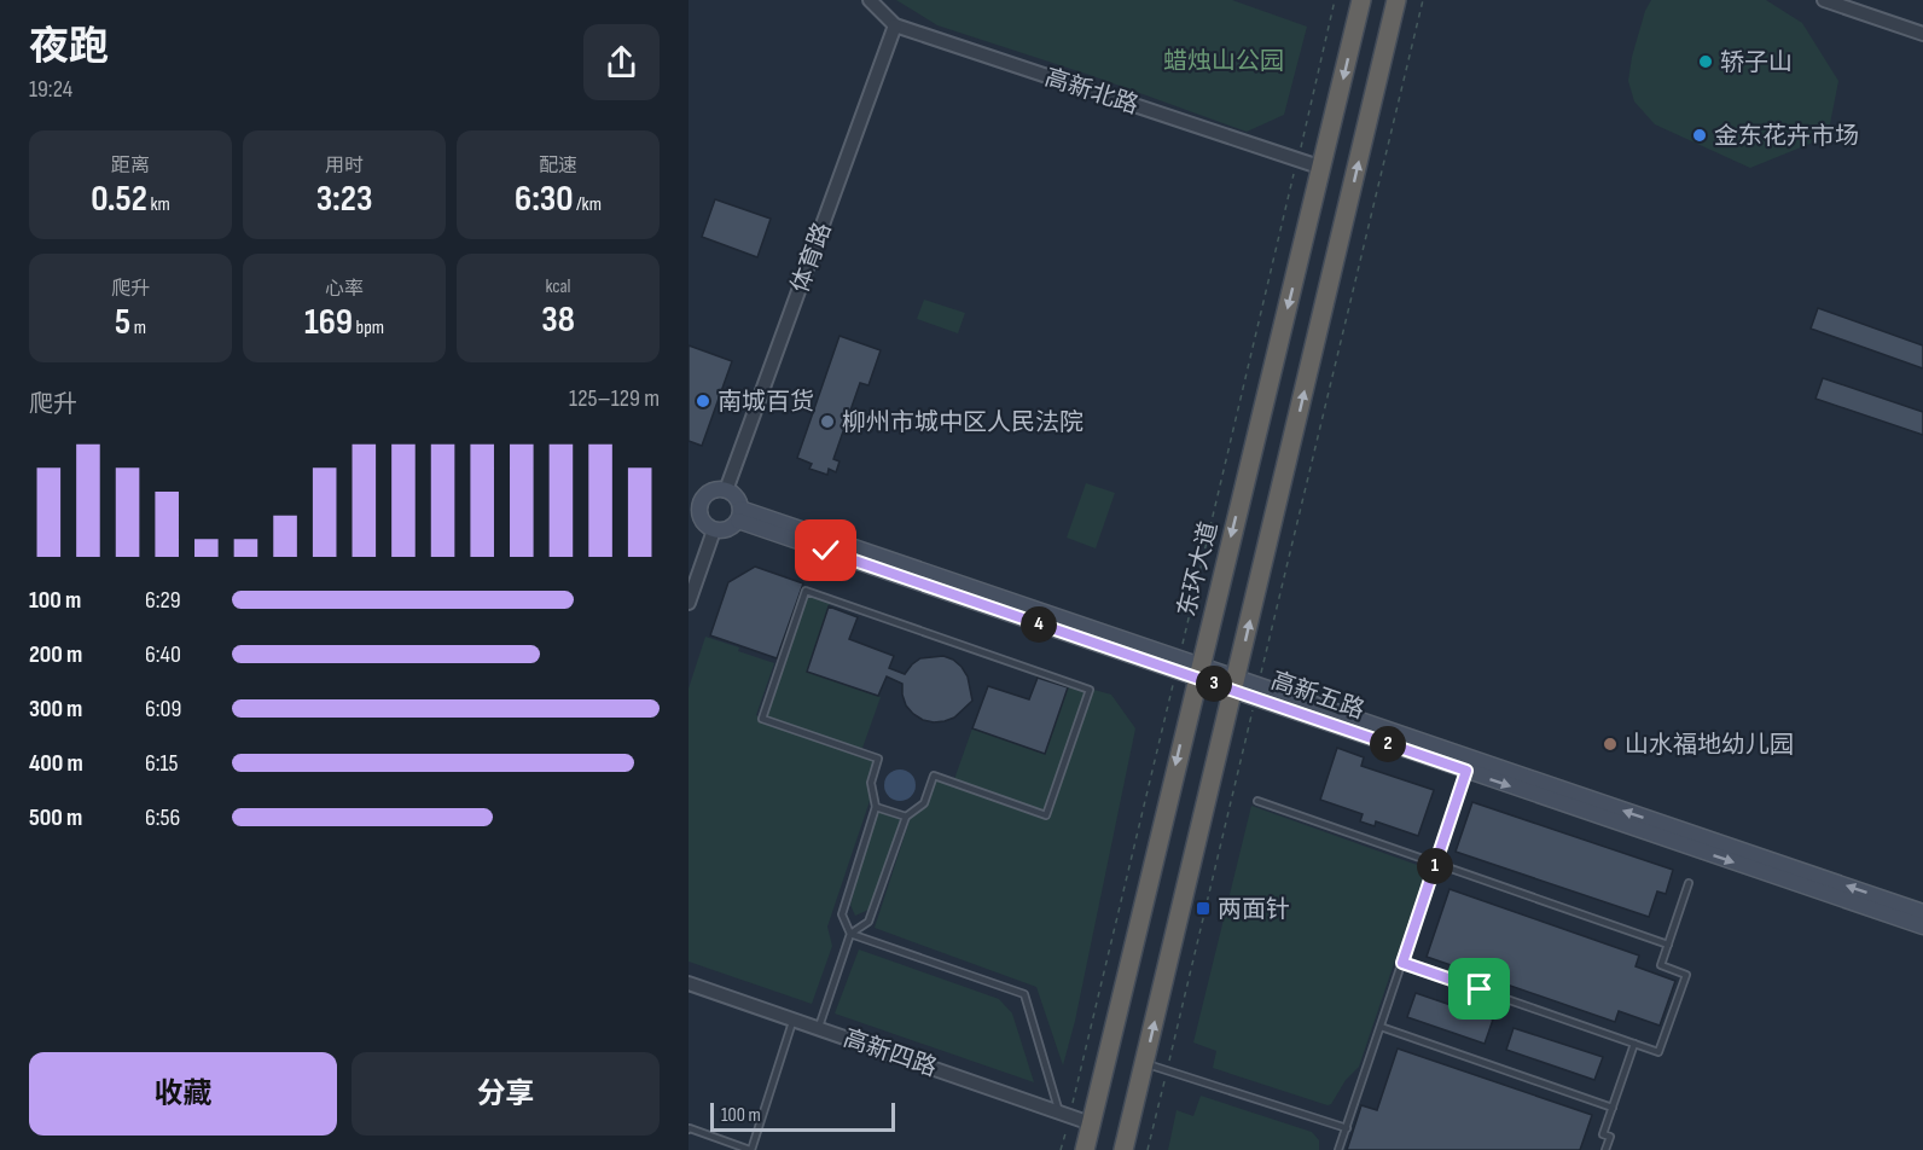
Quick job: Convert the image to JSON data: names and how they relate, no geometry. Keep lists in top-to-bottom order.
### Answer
{
  "streets": {
    "highway": ["东环大道"],
    "main road": ["高新五路"],
    "street": ["高新北路", "体育路", "高新四路"]
  },
  "crossings": [
    ["高新北路", "体育路"],
    ["高新北路", "东环大道"],
    ["体育路", "高新五路"],
    ["东环大道", "高新五路"],
    ["东环大道", "高新四路"]
  ],
  "parks": ["蜡烛山公园"],
  "places": {
    "other": [
      "轿子山",
      "金东花卉市场",
      "南城百货",
      "柳州市城中区人民法院",
      "山水福地幼儿园"
    ],
    "transit": ["两面针"]
  },
  "scale_bar": "100 m",
  "page": {
    "heading": ["夜跑", "19:24"],
    "stats": [
      ["距离", "0.52 km"],
      ["用时", "3:23"],
      ["配速", "6:30 /km"],
      ["爬升", "5 m"],
      ["心率", "169 bpm"],
      ["kcal", "38"]
    ],
    "chart": ["爬升", "125–129 m"],
    "list": [
      {
        "name": "100 m",
        "note": "6:29"
      },
      {
        "name": "200 m",
        "note": "6:40"
      },
      {
        "name": "300 m",
        "note": "6:09"
      },
      {
        "name": "400 m",
        "note": "6:15"
      },
      {
        "name": "500 m",
        "note": "6:56"
      }
    ],
    "pins": [
      "4",
      "3",
      "2",
      "1"
    ],
    "buttons": ["收藏", "分享"],
    "scale": "100 m"
  }
}
